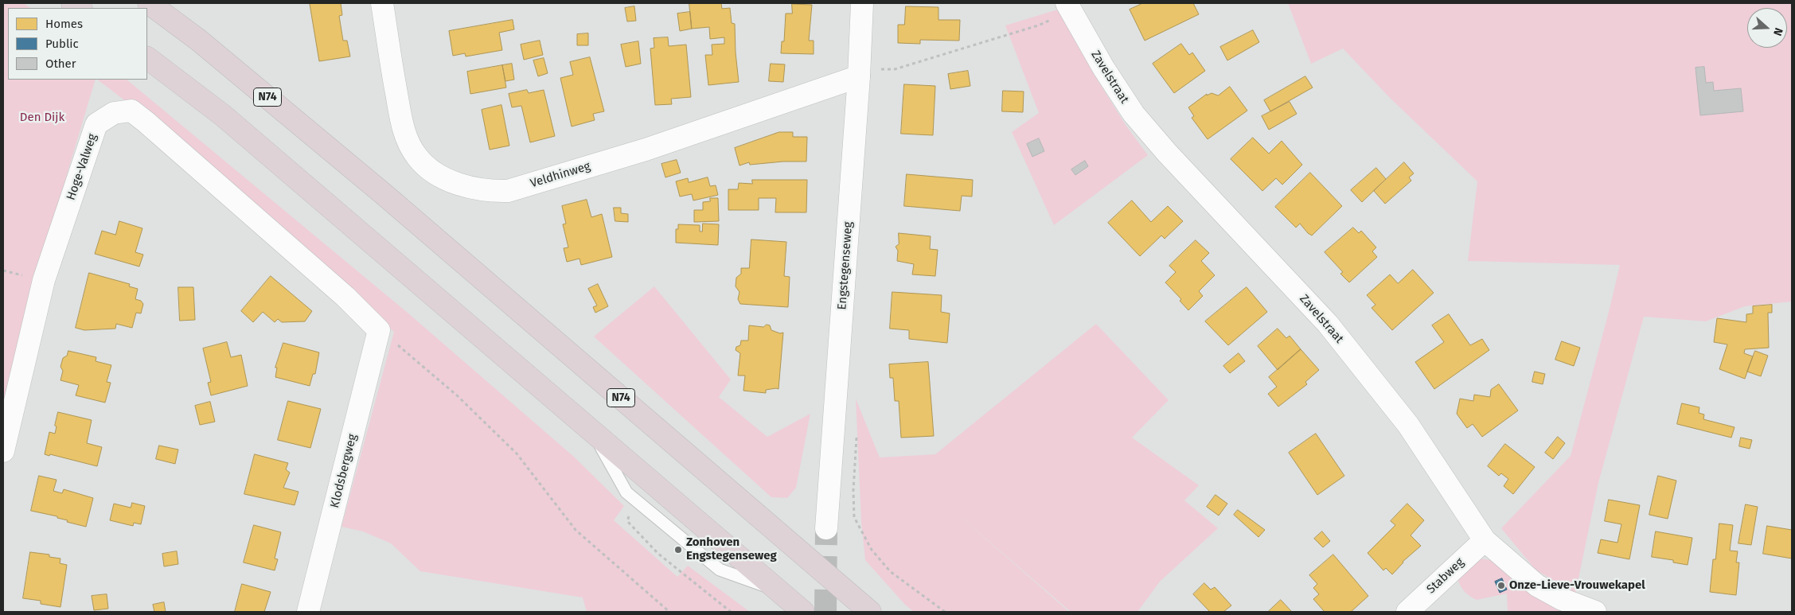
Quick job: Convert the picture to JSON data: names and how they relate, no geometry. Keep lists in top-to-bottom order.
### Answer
{
  "streets": {
    "highway": ["N74"],
    "street": [
      "Zavelstraat",
      "Hoge-Valweg",
      "Veldhinweg",
      "Engstegenseweg",
      "Klodsbergweg",
      "Stabweg"
    ]
  },
  "crossings": [
    ["Zavelstraat", "Stabweg"],
    ["Hoge-Valweg", "Klodsbergweg"],
    ["Veldhinweg", "Engstegenseweg"]
  ],
  "parks": ["Den Dijk"],
  "places": ["Zonhoven Engstegenseweg", "Onze-Lieve-Vrouwekapel"],
  "legend": ["Homes", "Public", "Other"],
  "north": "right"
}
